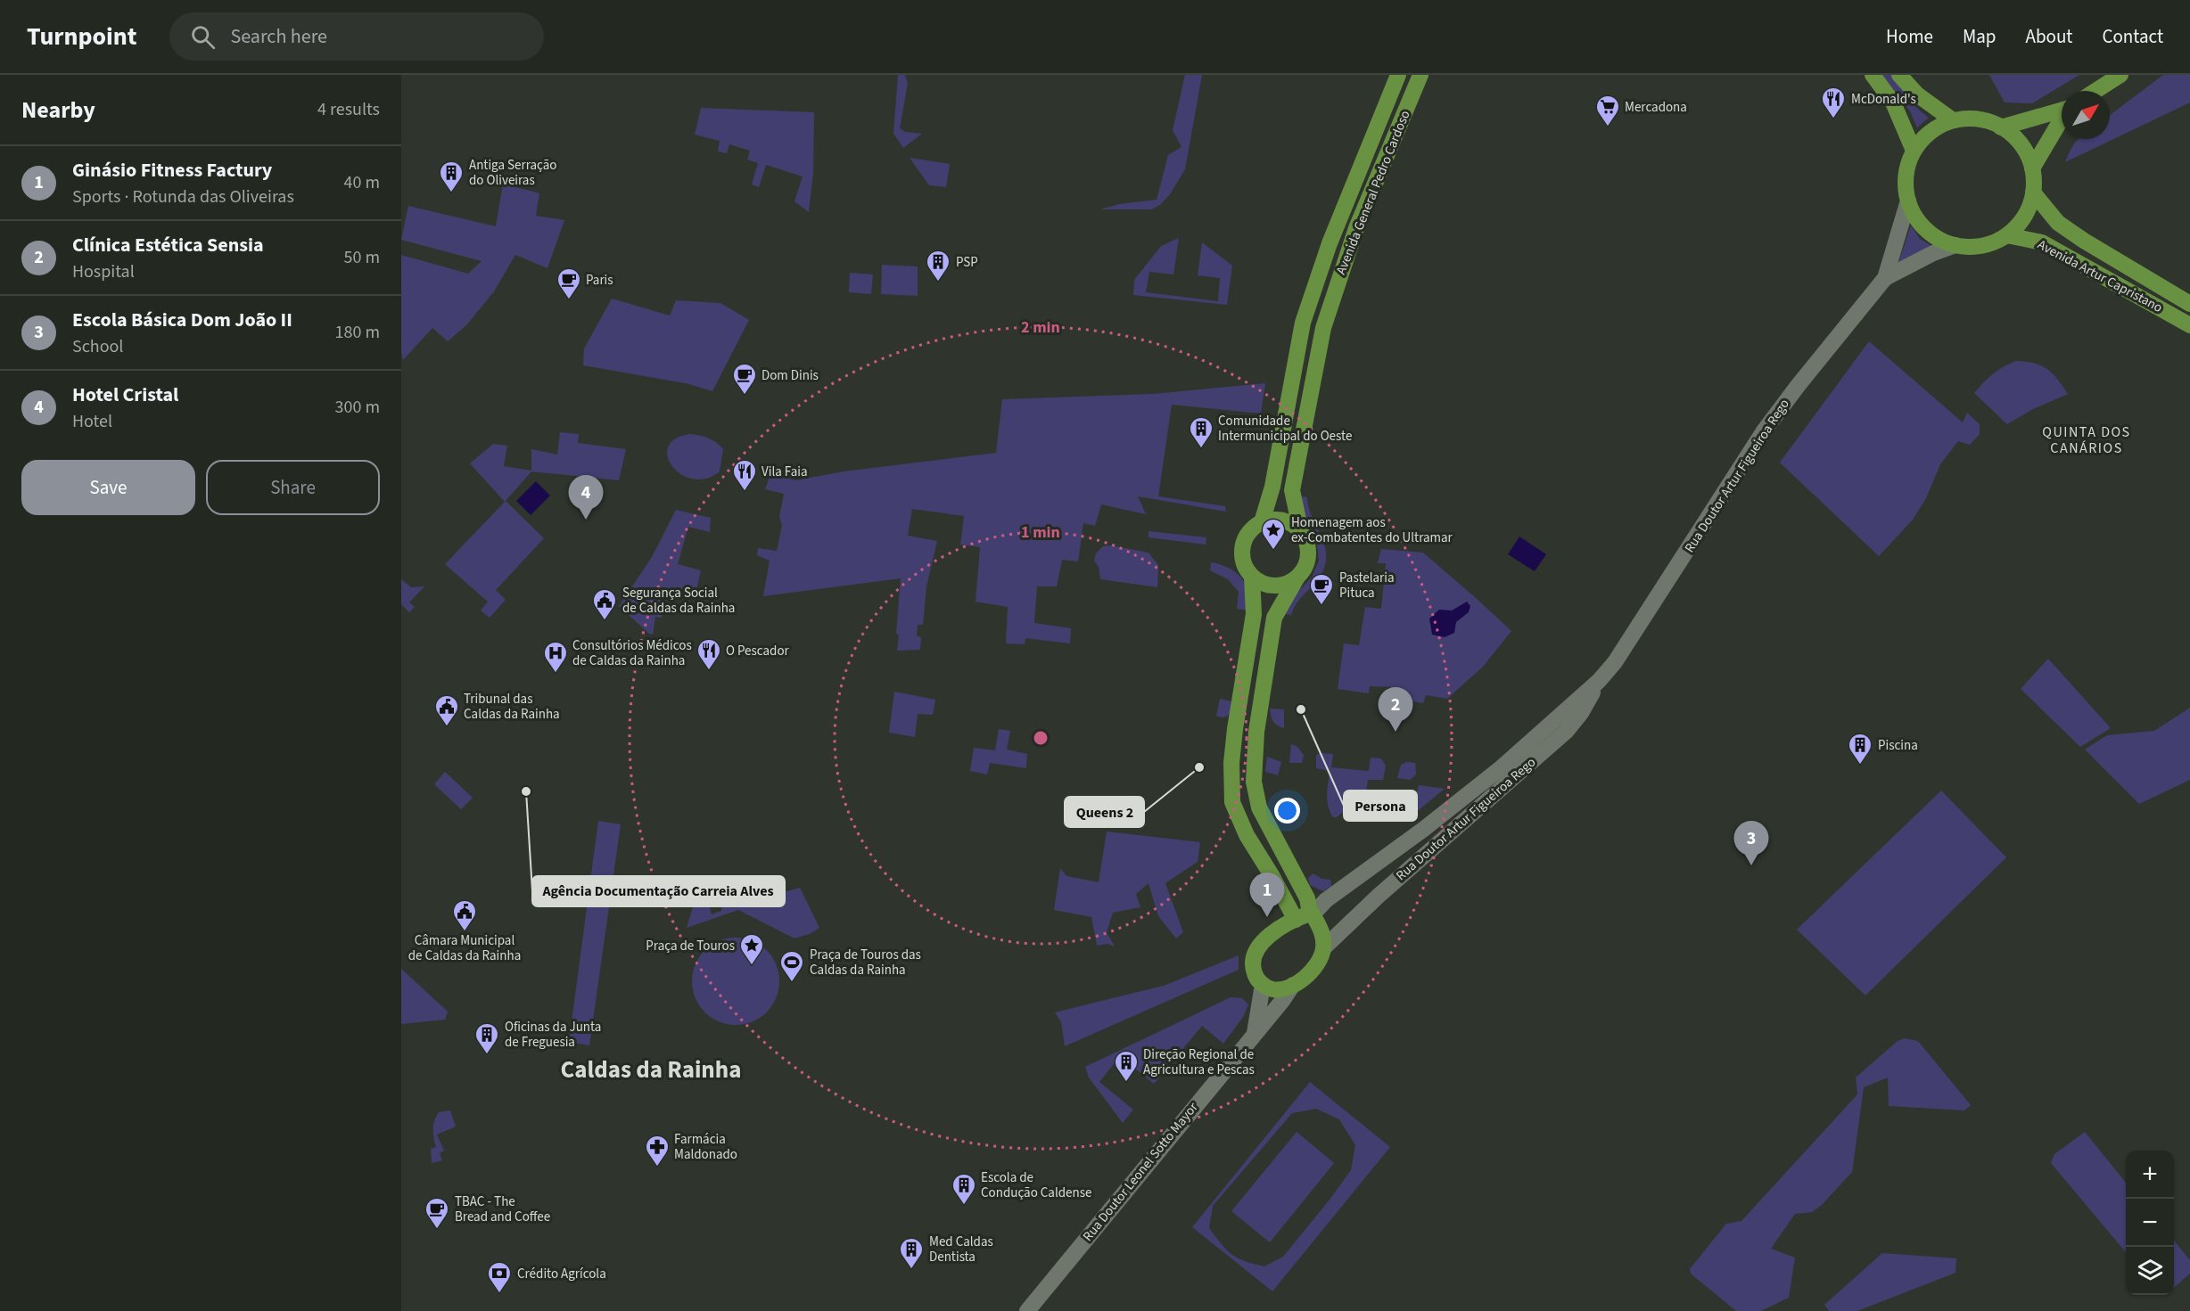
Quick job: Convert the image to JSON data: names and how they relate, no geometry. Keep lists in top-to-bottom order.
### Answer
{
  "streets": {
    "main road": [
      "Avenida General Pedro Cardoso",
      "Avenida Artur Capristano",
      "Rua Doutor Artur Figueiroa Rego",
      "Rua Doutor Leonel Sotto Mayor"
    ]
  },
  "crossings": [
    ["Avenida Artur Capristano", "Rua Doutor Artur Figueiroa Rego"],
    ["Rua Doutor Artur Figueiroa Rego", "Rua Doutor Leonel Sotto Mayor"]
  ],
  "districts": ["QUINTA DOS CANÁRIOS", "Caldas da Rainha"],
  "places": {
    "restaurant": ["McDonald's", "Vila Faia", "O Pescador"],
    "supermarket": ["Mercadona"],
    "building": [
      "Antiga Serração do Oliveiras",
      "PSP",
      "Comunidade Intermunicipal do Oeste",
      "Piscina",
      "Oficinas da Junta de Freguesia",
      "Direção Regional de Agricultura e Pescas",
      "Escola de Condução Caldense",
      "Med Caldas Dentista"
    ],
    "cafe": [
      "Paris",
      "Dom Dinis",
      "Pastelaria Pituca",
      "TBAC - The Bread and Coffee"
    ],
    "place": ["Homenagem aos ex-Combatentes do Ultramar", "Praça de Touros"],
    "public building": ["Segurança Social de Caldas da Rainha", "Tribunal das Caldas da Rainha", "Câmara Municipal de Caldas da Rainha"],
    "hospital": ["Consultórios Médicos de Caldas da Rainha"],
    "other": ["Persona", "Queens 2", "Agência Documentação Carreia Alves"],
    "sports": ["Praça de Touros das Caldas da Rainha"],
    "pharmacy": ["Farmácia Maldonado"],
    "bank": ["Crédito Agrícola"]
  },
  "north": "top right",
  "page": {
    "header": "Turnpoint",
    "search": "Search here",
    "nav": [
      "Home",
      "Map",
      "About",
      "Contact"
    ],
    "heading": ["Nearby", "4 results"],
    "list": [
      {
        "mark": "1",
        "name": "Ginásio Fitness Factury",
        "note": "Sports · Rotunda das Oliveiras",
        "value": "40 m"
      },
      {
        "mark": "2",
        "name": "Clínica Estética Sensia",
        "note": "Hospital",
        "value": "50 m"
      },
      {
        "mark": "3",
        "name": "Escola Básica Dom João II",
        "note": "School",
        "value": "180 m"
      },
      {
        "mark": "4",
        "name": "Hotel Cristal",
        "note": "Hotel",
        "value": "300 m"
      }
    ],
    "buttons": ["Save", "Share"],
    "pins": [
      "4",
      "2",
      "3",
      "1"
    ],
    "map_buttons": ["+", "−"]
  },
  "rings": ["2 min", "1 min"]
}
